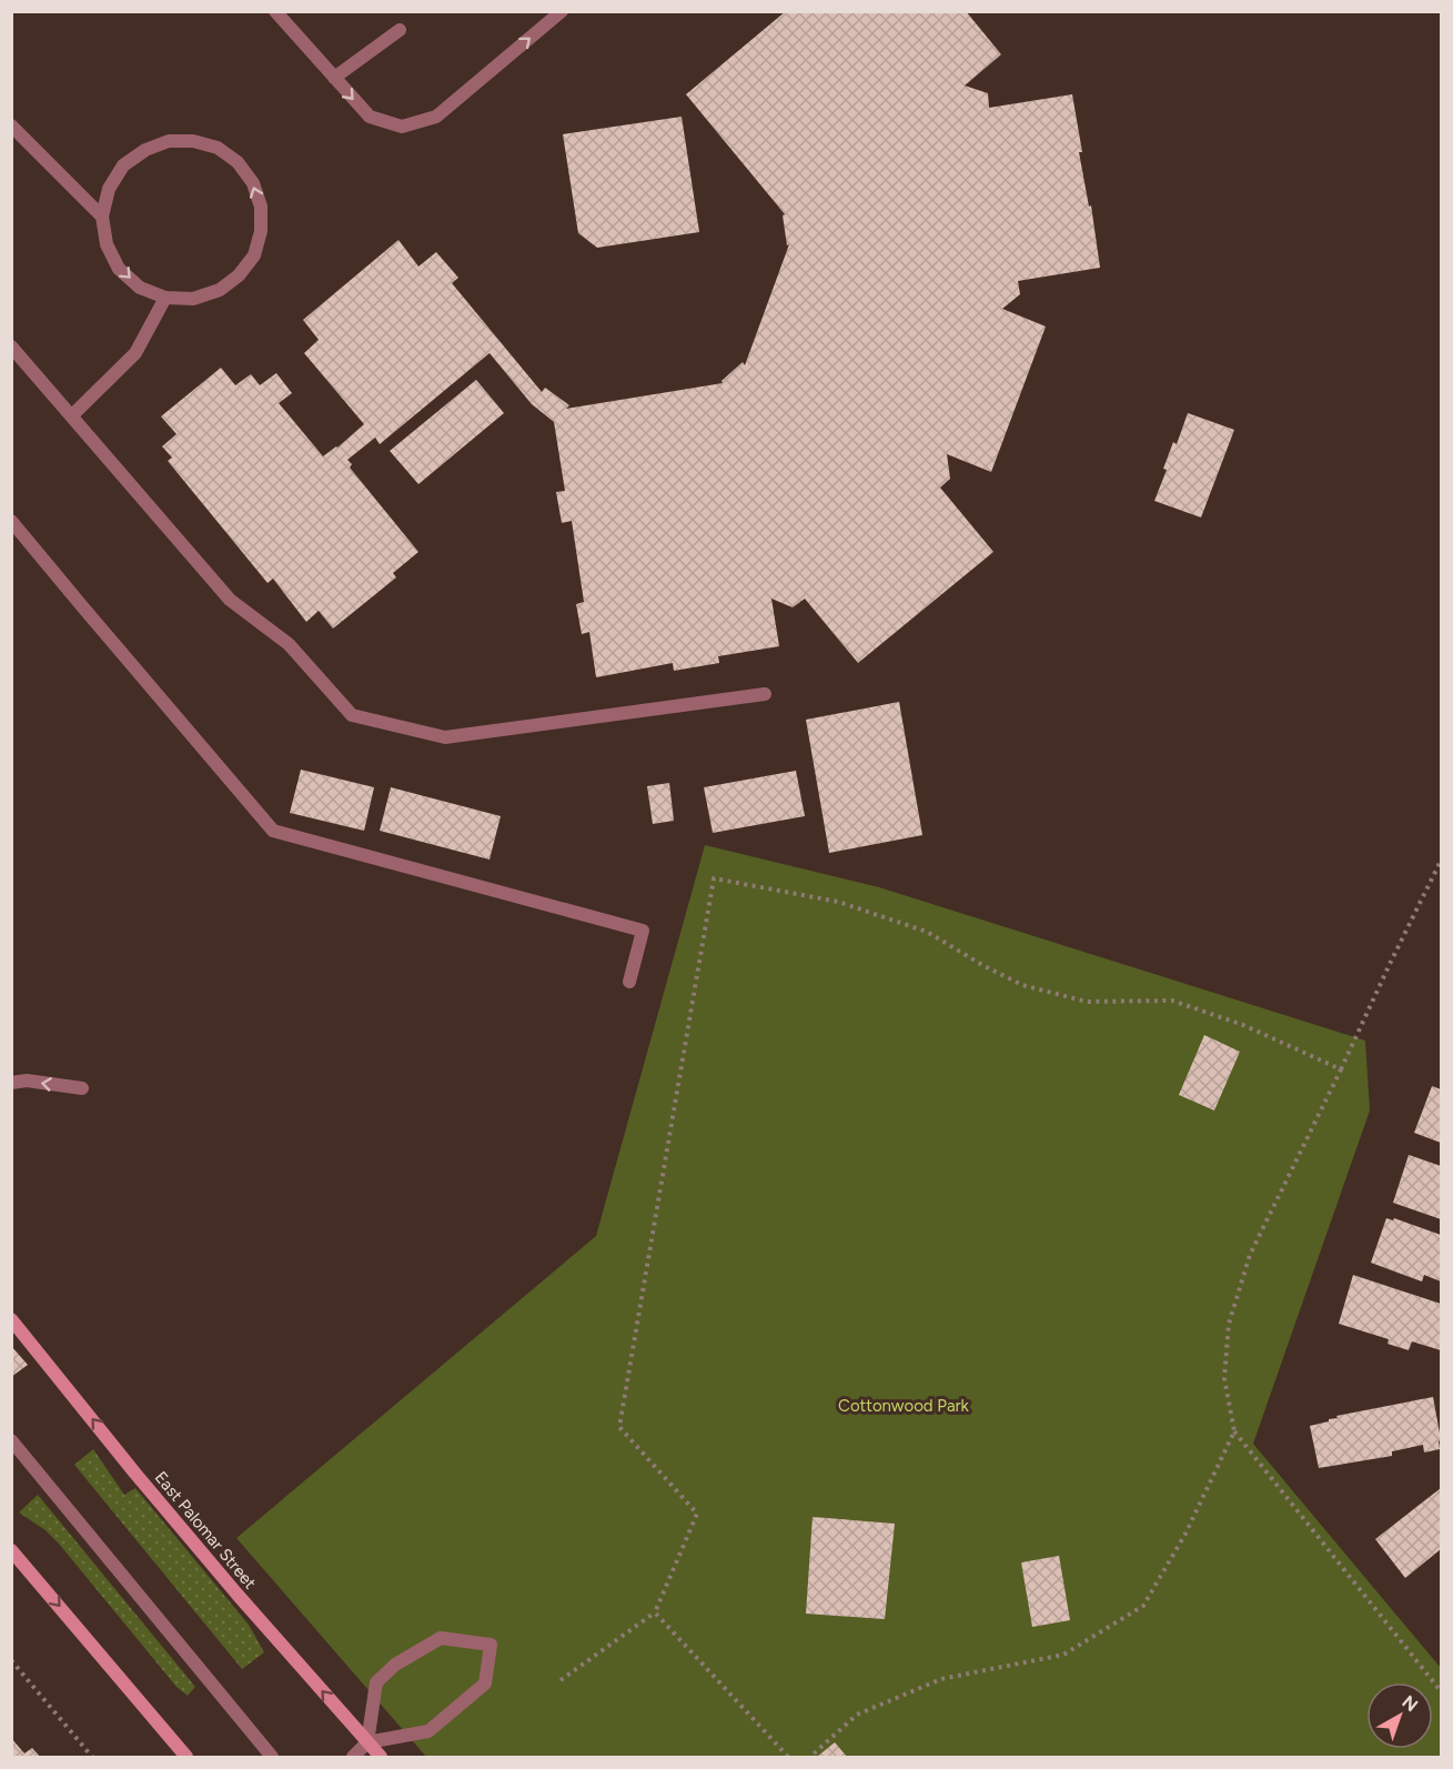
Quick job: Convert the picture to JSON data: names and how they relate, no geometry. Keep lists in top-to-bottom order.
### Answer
{
  "streets": {
    "main road": ["East Palomar Street"]
  },
  "one_way": ["East Palomar Street"],
  "parks": ["Cottonwood Park"],
  "north": "top right"
}
